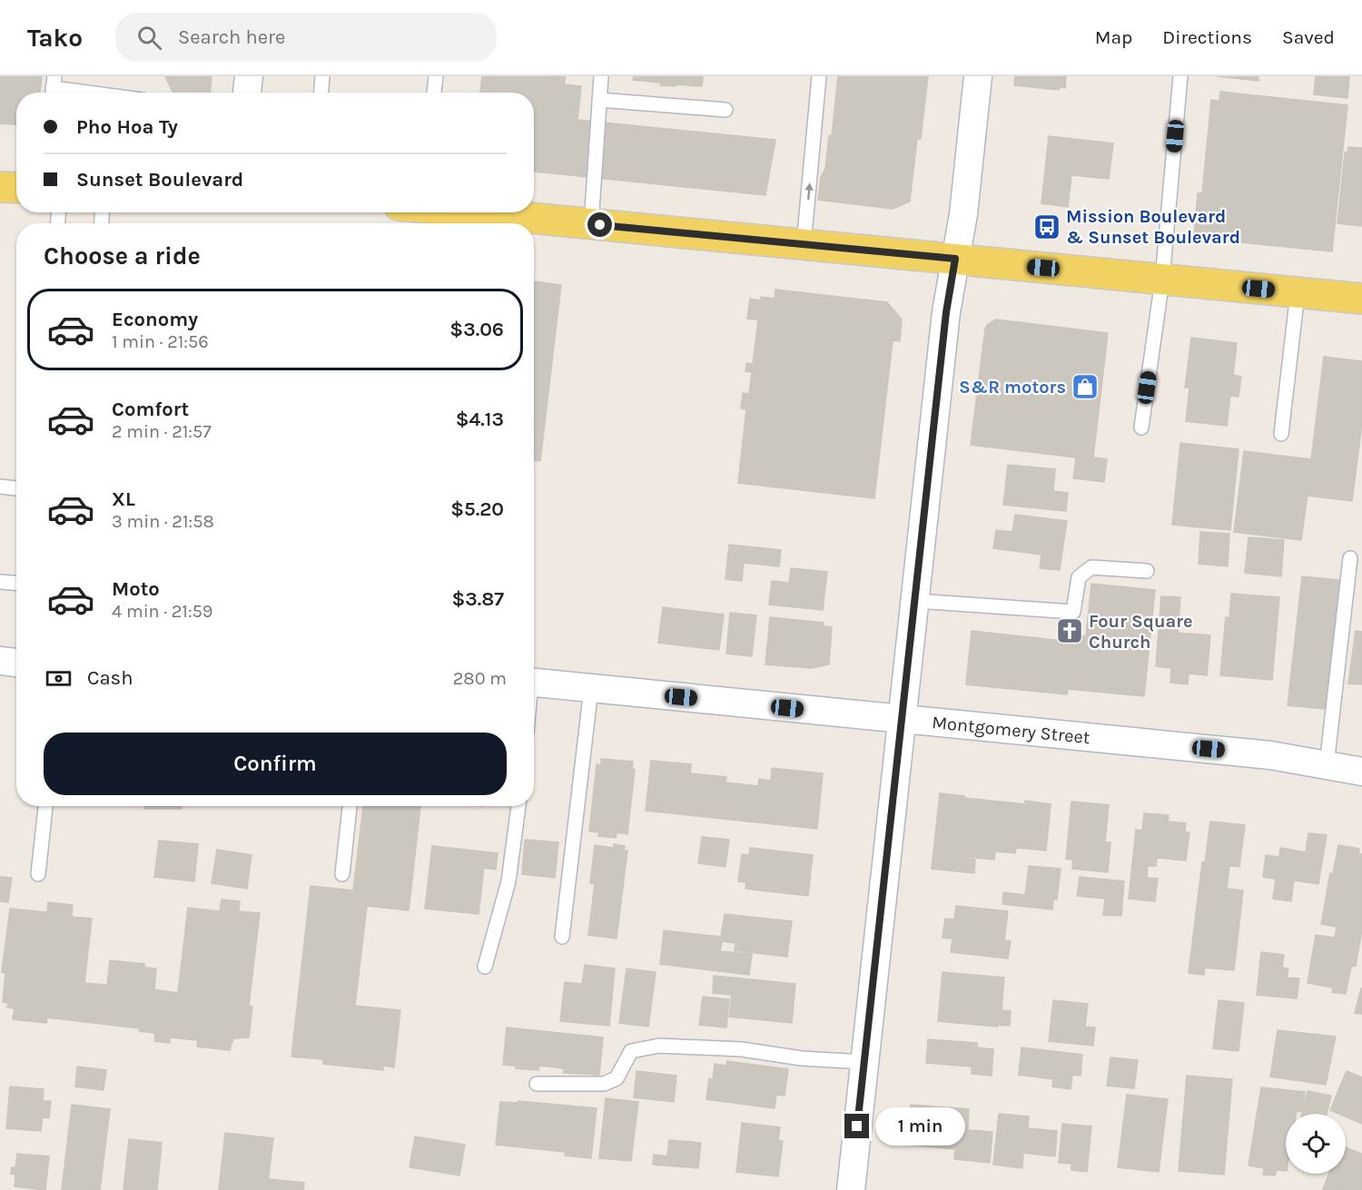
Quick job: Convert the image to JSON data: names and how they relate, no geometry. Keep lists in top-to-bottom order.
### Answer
{
  "streets": {
    "street": ["Montgomery Street"]
  },
  "places": {
    "bus stop": ["Mission Boulevard & Sunset Boulevard"],
    "shop": ["S&R motors"],
    "church": ["Four Square Church"]
  },
  "page": {
    "header": "Tako",
    "search": "Search here",
    "nav": ["Map", "Directions", "Saved"],
    "banner": ["Pho Hoa Ty", "Sunset Boulevard"],
    "heading": "Choose a ride",
    "list": [
      {
        "name": "Economy",
        "note": "1 min · 21:56",
        "value": "$3.06"
      },
      {
        "name": "Comfort",
        "note": "2 min · 21:57",
        "value": "$4.13"
      },
      {
        "name": "XL",
        "note": "3 min · 21:58",
        "value": "$5.20"
      },
      {
        "name": "Moto",
        "note": "4 min · 21:59",
        "value": "$3.87"
      }
    ],
    "pay": ["Cash", "280 m"],
    "buttons": "Confirm",
    "bubble": "1 min"
  }
}
